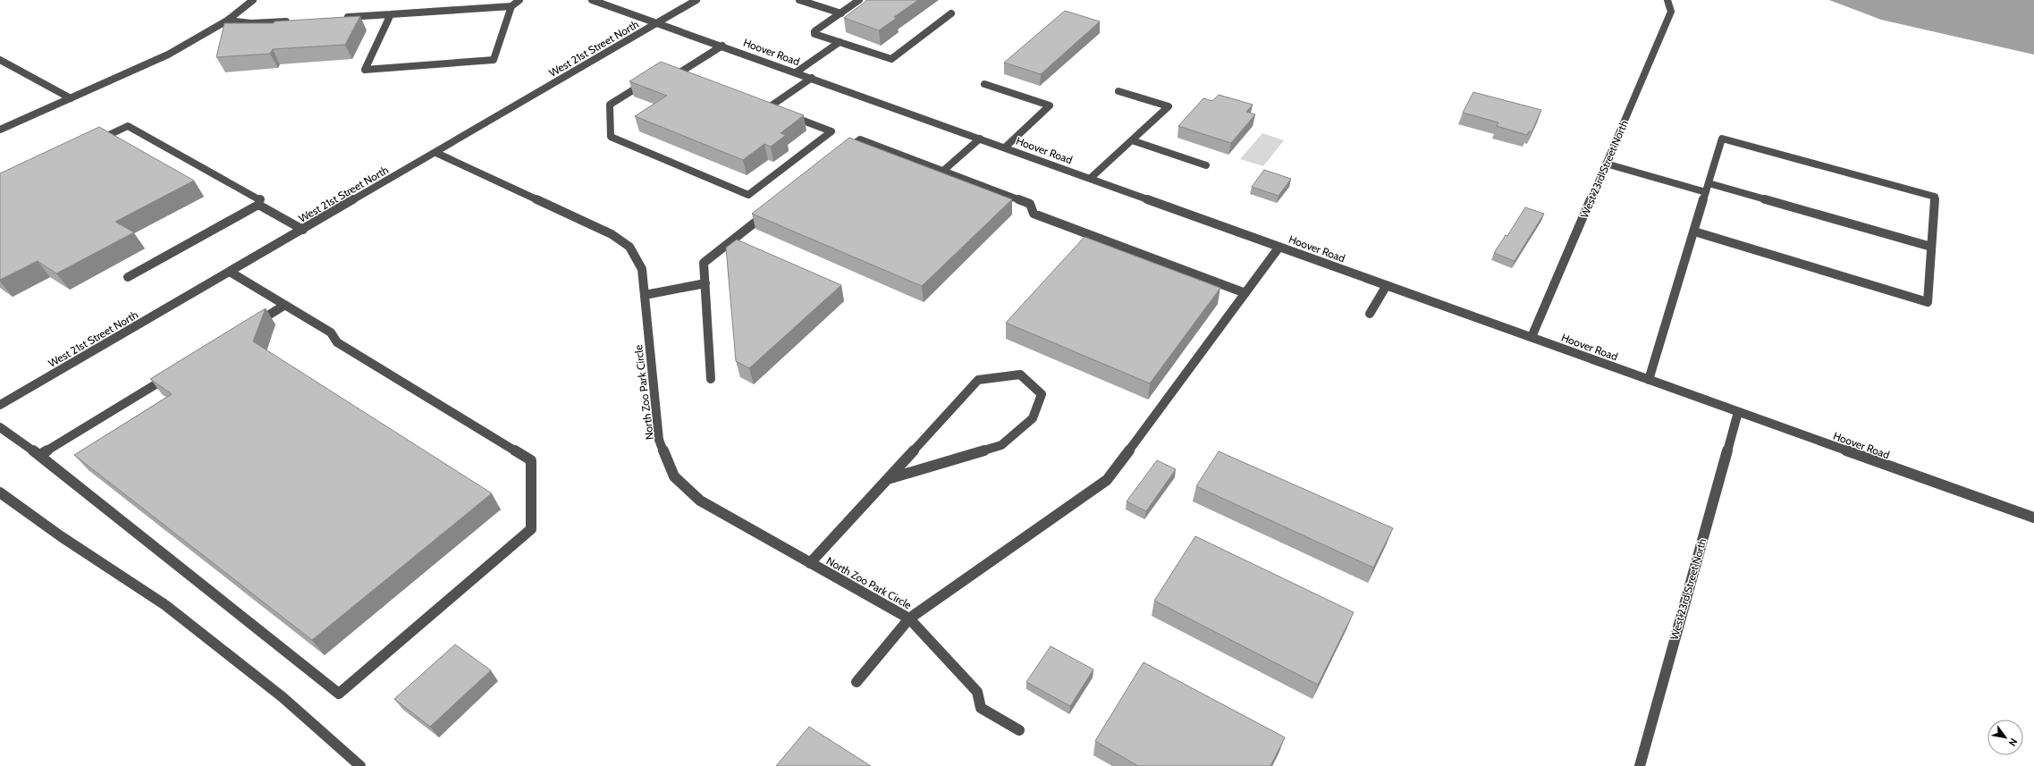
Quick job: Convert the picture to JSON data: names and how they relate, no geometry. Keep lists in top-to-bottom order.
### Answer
{
  "streets": {
    "street": [
      "West 21st Street North",
      "Hoover Road",
      "West 23rd Street North",
      "North Zoo Park Circle"
    ]
  },
  "crossings": [
    ["West 21st Street North", "Hoover Road"],
    ["West 21st Street North", "North Zoo Park Circle"],
    ["Hoover Road", "West 23rd Street North"]
  ],
  "north": "bottom right"
}
